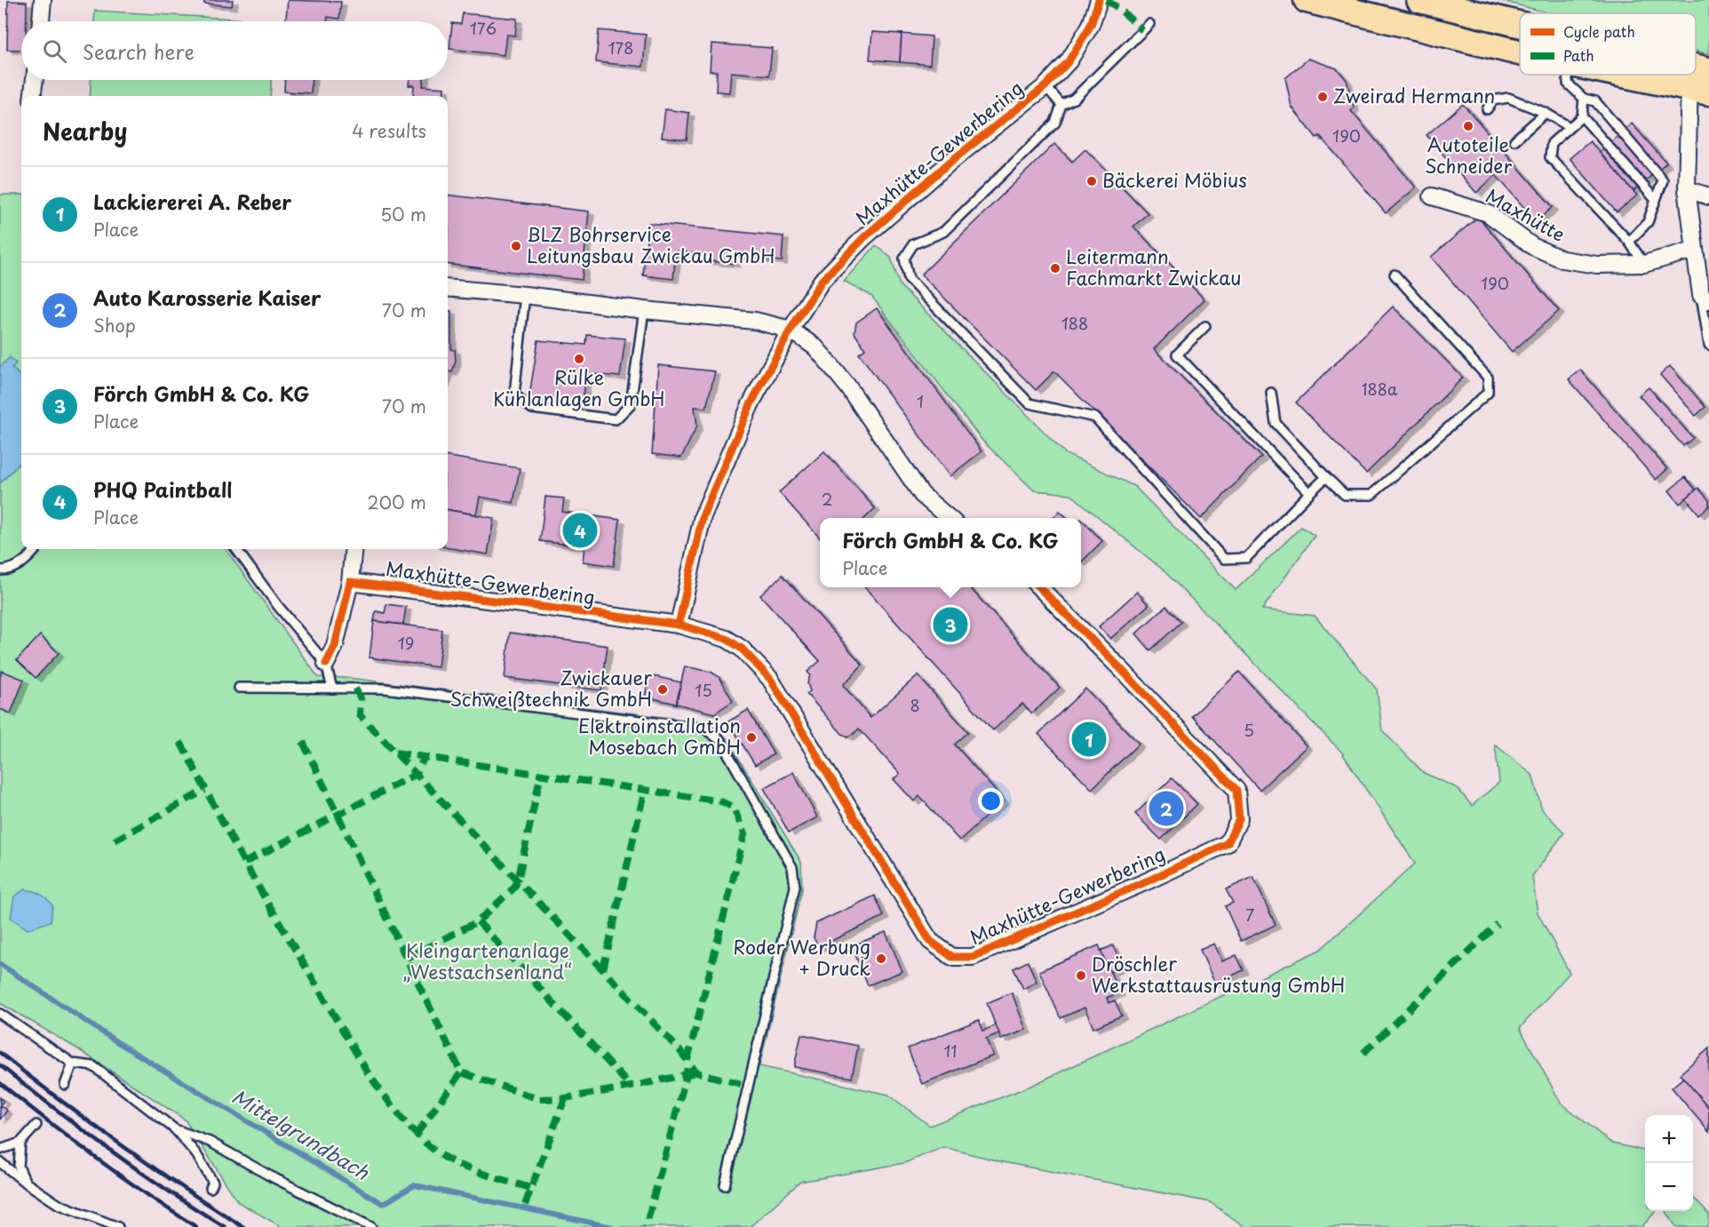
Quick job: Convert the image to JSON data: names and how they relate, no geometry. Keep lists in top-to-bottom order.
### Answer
{
  "streets": {
    "street": ["Maxhütte-Gewerbering", "Maxhütte"]
  },
  "water": ["Mittelgrundbach"],
  "parks": ["Kleingartenanlage „Westsachsenland“"],
  "places": [
    "Zweirad Hermann",
    "Autoteile Schneider",
    "Bäckerei Möbius",
    "BLZ Bohrservice Leitungsbau Zwickau GmbH",
    "Leitermann Fachmarkt Zwickau",
    "Rülke Kühlanlagen GmbH",
    "Zwickauer Schweißtechnik GmbH",
    "Elektroinstallation Mosebach GmbH",
    "Roder Werbung + Druck",
    "Dröschler Werkstattausrüstung GmbH"
  ],
  "house_numbers": [
    "176",
    "178",
    "190",
    "190",
    "188",
    "188a",
    "1",
    "2",
    "19",
    "15",
    "8",
    "5",
    "7",
    "11"
  ],
  "legend": ["Cycle path", "Path"],
  "page": {
    "search": "Search here",
    "heading": ["Nearby", "4 results"],
    "list": [
      {
        "mark": "1",
        "name": "Lackiererei A. Reber",
        "note": "Place",
        "value": "50 m"
      },
      {
        "mark": "2",
        "name": "Auto Karosserie Kaiser",
        "note": "Shop",
        "value": "70 m"
      },
      {
        "mark": "3",
        "name": "Förch GmbH & Co. KG",
        "note": "Place",
        "value": "70 m"
      },
      {
        "mark": "4",
        "name": "PHQ Paintball",
        "note": "Place",
        "value": "200 m"
      }
    ],
    "pins": [
      "4",
      "3",
      "1",
      "2"
    ],
    "popup": ["Förch GmbH & Co. KG", "Place"],
    "map_buttons": ["+", "−"]
  }
}
